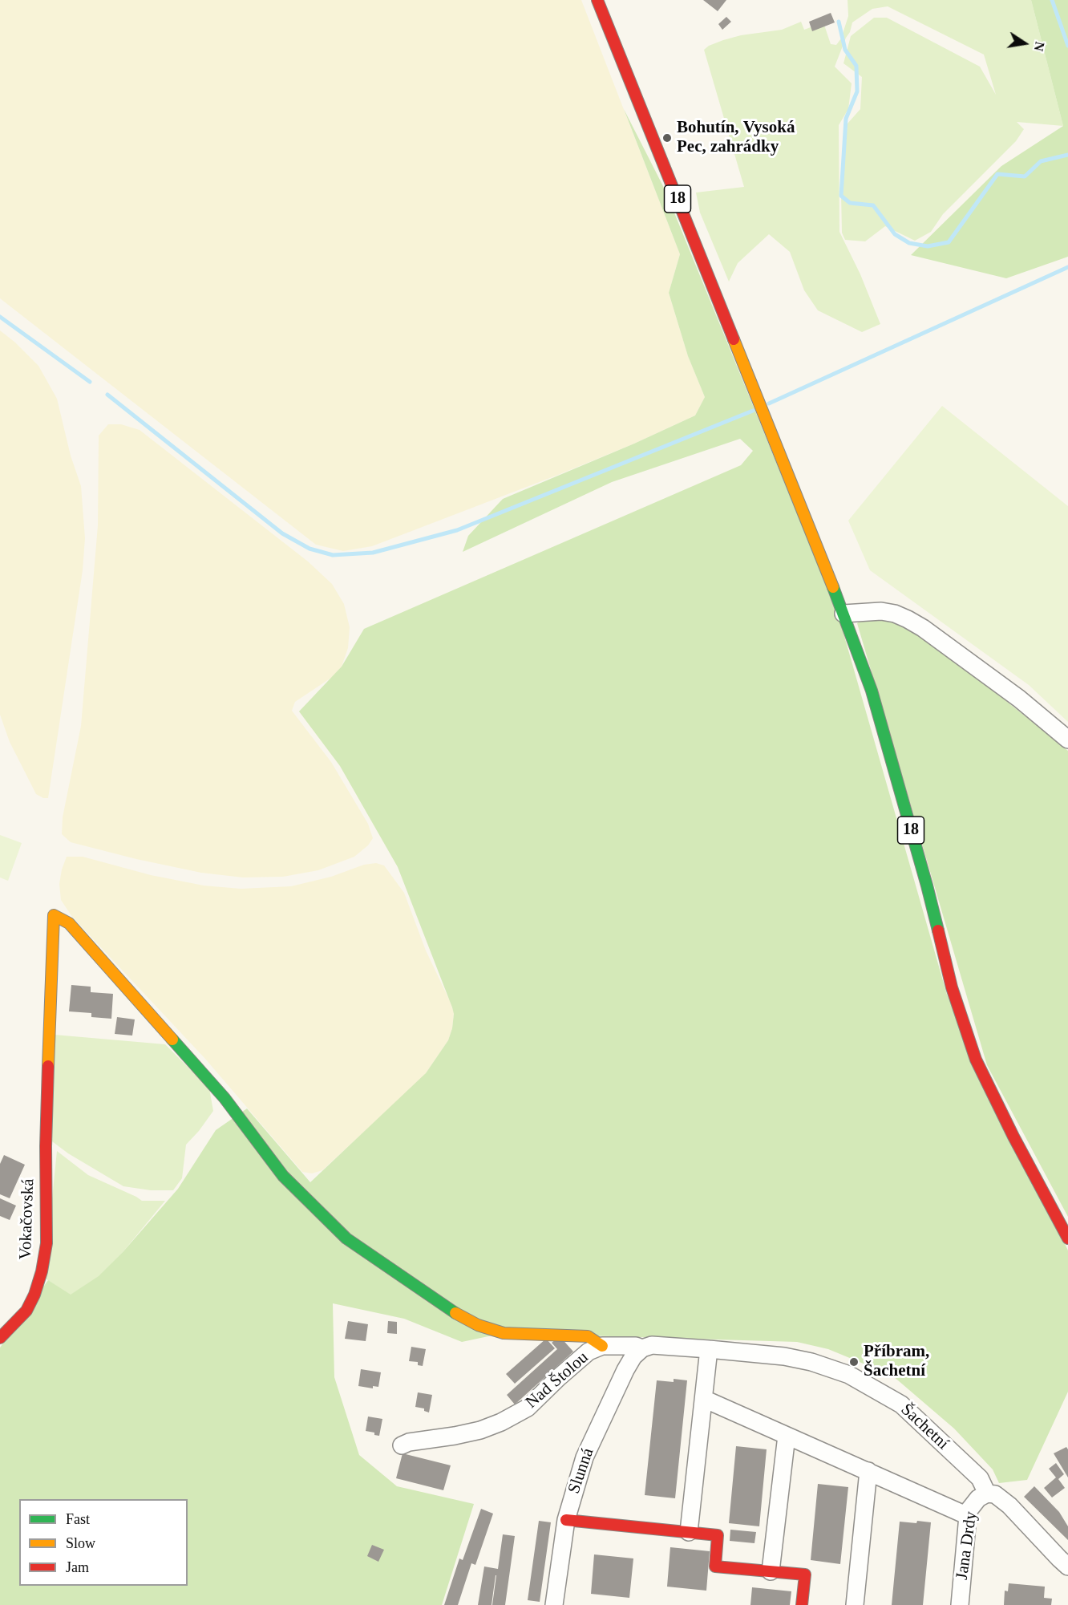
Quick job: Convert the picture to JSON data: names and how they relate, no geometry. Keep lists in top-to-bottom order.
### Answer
{
  "streets": {
    "street": [
      "18",
      "Vokačovská",
      "Nad Štolou",
      "Šachetní",
      "Slunná",
      "Jana Drdy"
    ]
  },
  "crossings": [
    ["Vokačovská", "Nad Štolou"],
    ["Vokačovská", "Šachetní"],
    ["Nad Štolou", "Šachetní"],
    ["Šachetní", "Slunná"],
    ["Šachetní", "Jana Drdy"]
  ],
  "places": ["Bohutín, Vysoká Pec, zahrádky", "Příbram, Šachetní"],
  "legend": ["Fast", "Slow", "Jam"],
  "north": "right"
}
